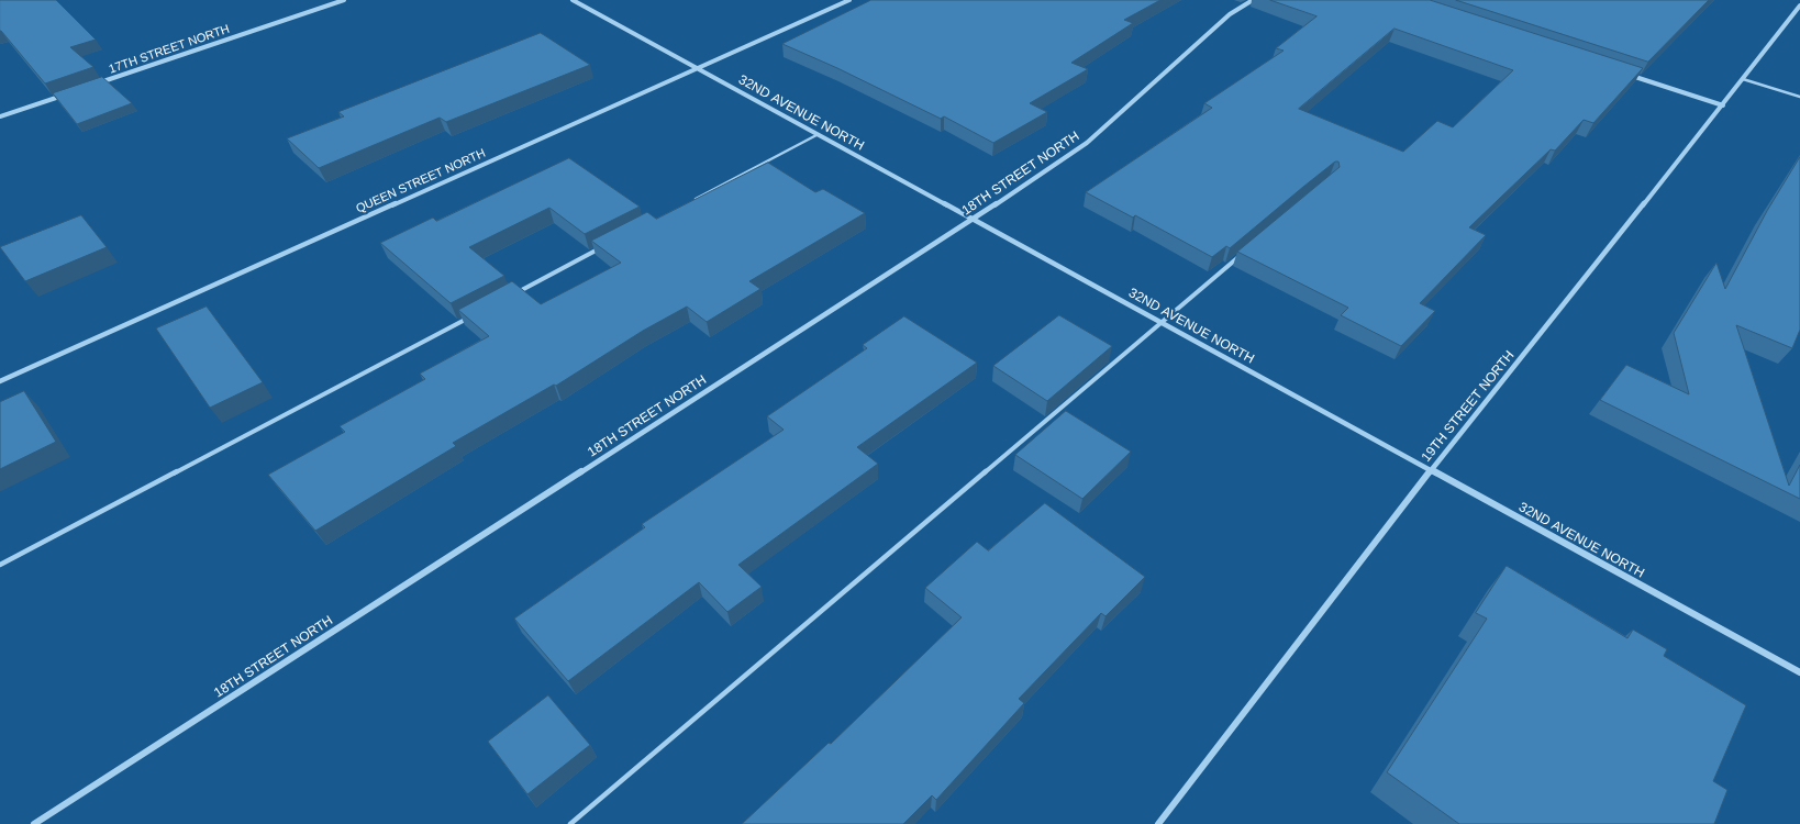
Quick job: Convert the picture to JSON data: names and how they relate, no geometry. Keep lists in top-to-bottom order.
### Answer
{
  "streets": {
    "street": [
      "17TH STREET NORTH",
      "32ND AVENUE NORTH",
      "18TH STREET NORTH",
      "QUEEN STREET NORTH",
      "19TH STREET NORTH"
    ]
  },
  "crossings": [
    ["32ND AVENUE NORTH", "18TH STREET NORTH"],
    ["32ND AVENUE NORTH", "QUEEN STREET NORTH"],
    ["32ND AVENUE NORTH", "19TH STREET NORTH"]
  ]
}
